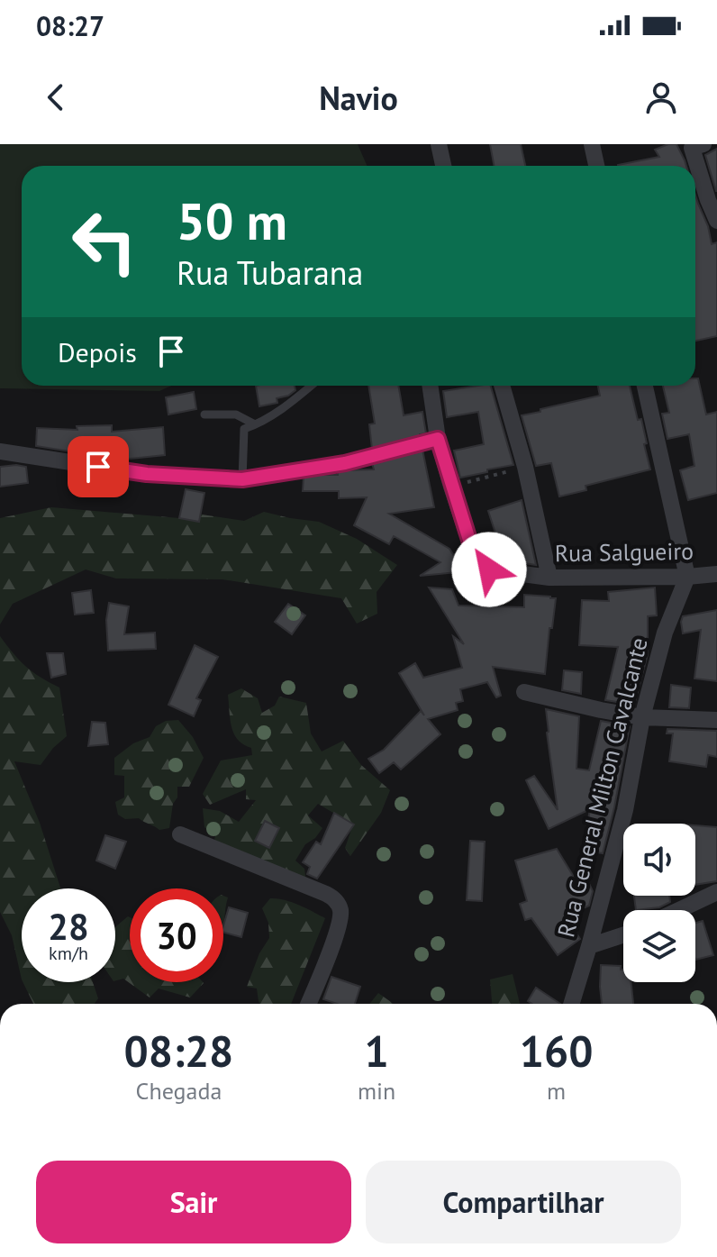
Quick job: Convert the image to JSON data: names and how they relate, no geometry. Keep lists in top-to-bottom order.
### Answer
{
  "streets": {
    "street": ["Rua Salgueiro", "Rua General Milton Cavalcante"]
  },
  "crossings": [
    ["Rua Salgueiro", "Rua General Milton Cavalcante"]
  ],
  "page": {
    "status": "08:27",
    "header": "Navio",
    "turn": ["50 m", "Rua Tubarana"],
    "then": "Depois",
    "speed": "28 km/h",
    "limit": "30",
    "eta": [
      "08:28",
      "Chegada",
      "1",
      "min",
      "160",
      "m"
    ],
    "buttons": ["Sair", "Compartilhar"]
  }
}
